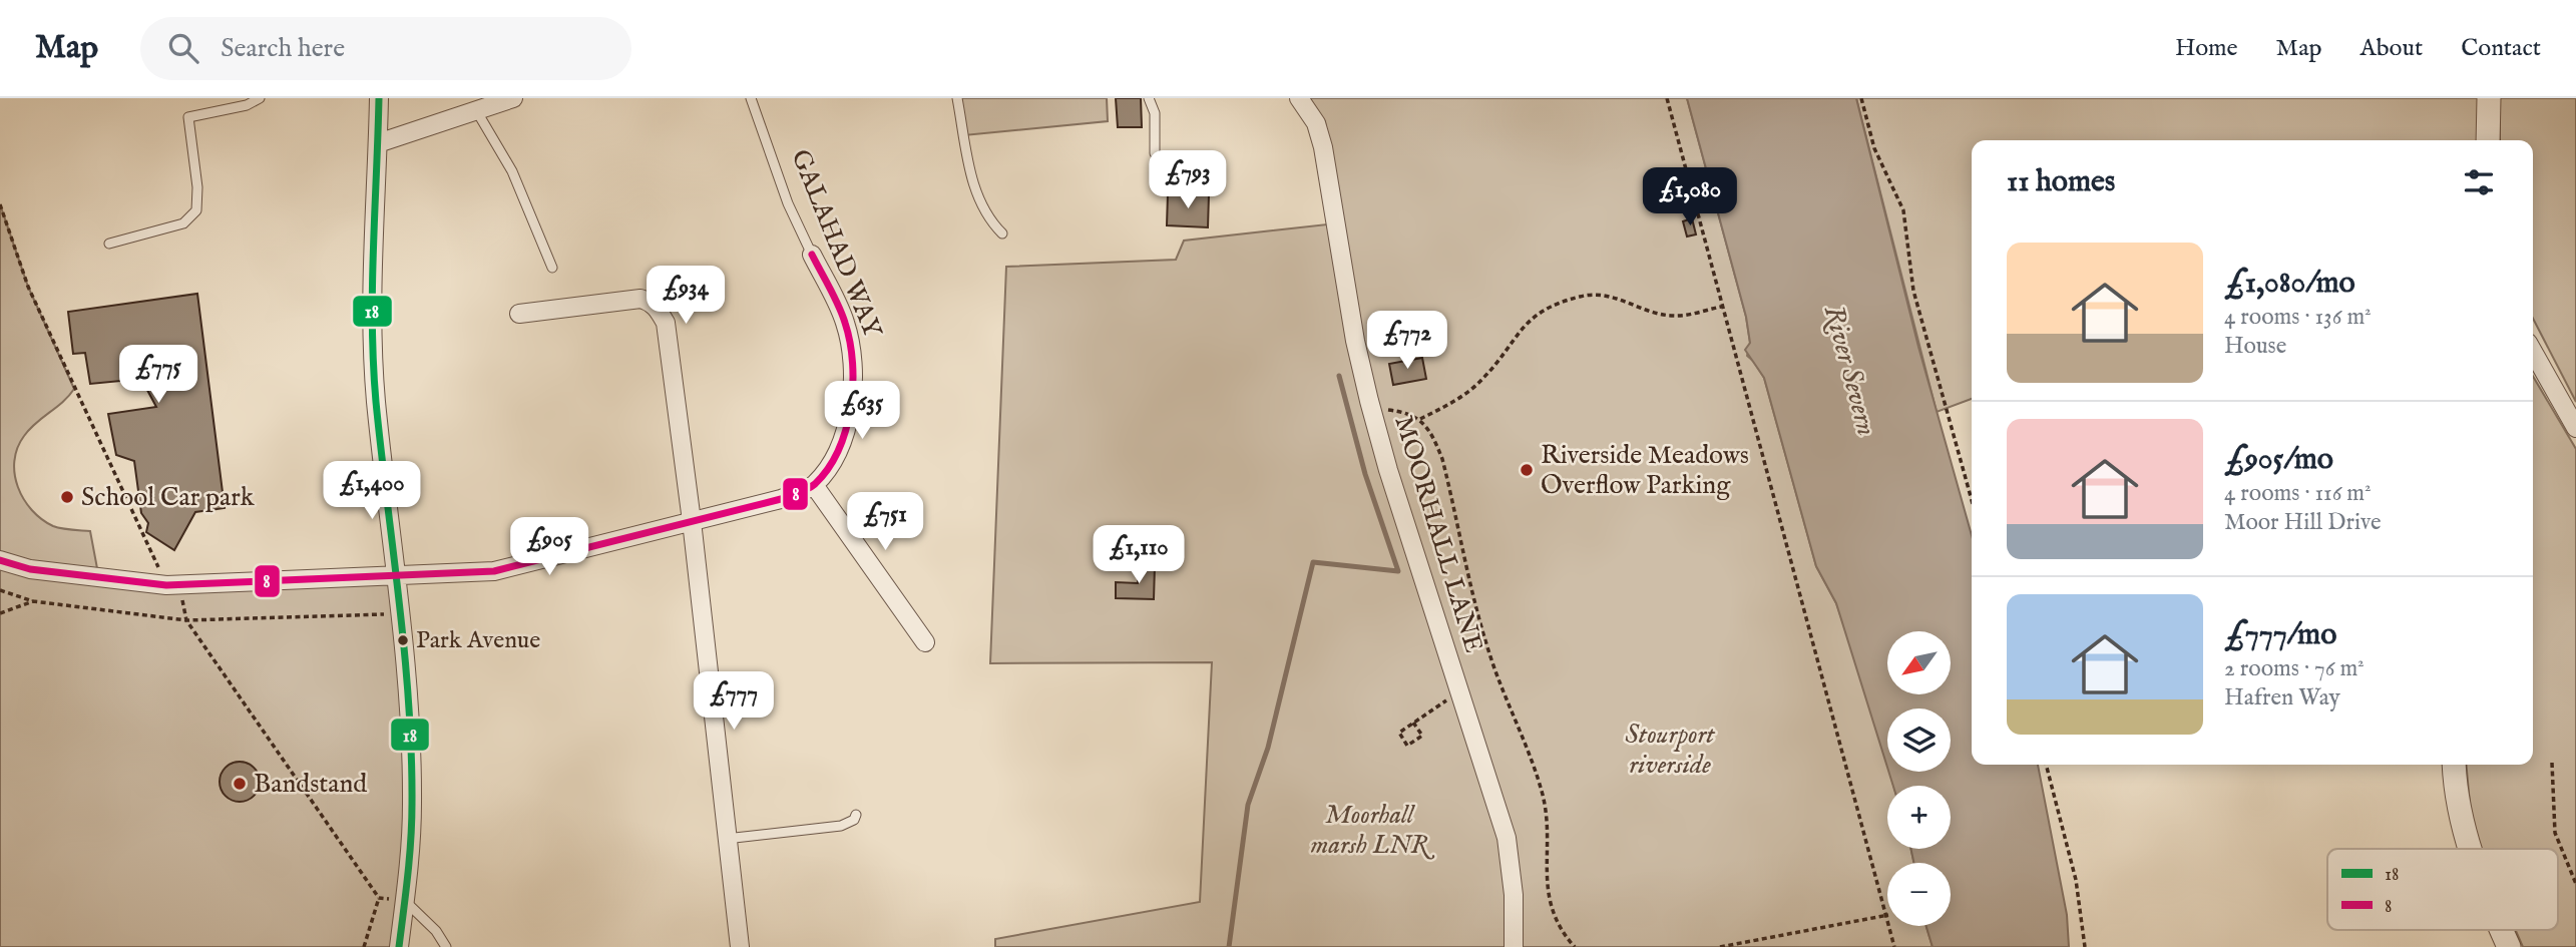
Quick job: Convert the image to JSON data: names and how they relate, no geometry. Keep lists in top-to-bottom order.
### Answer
{
  "streets": {
    "street": ["GALAHAD WAY", "MOORHALL LANE"]
  },
  "water": ["River Severn"],
  "parks": ["Stourport riverside", "Moorhall marsh LNR"],
  "places": [
    "Riverside Meadows Overflow Parking",
    "School Car park",
    "Park Avenue",
    "Bandstand"
  ],
  "lines": ["transit line 18", "transit line 8"],
  "legend": ["18", "8"],
  "north": "bottom left",
  "page": {
    "header": "Map",
    "search": "Search here",
    "nav": [
      "Home",
      "Map",
      "About",
      "Contact"
    ],
    "heading": "11 homes",
    "price": [
      "£793",
      "£1,080",
      "£934",
      "£772",
      "£775",
      "£635",
      "£1,400",
      "£751",
      "£905",
      "£1,110",
      "£777"
    ],
    "list": [
      {
        "name": "£1,080/mo",
        "note": "4 rooms · 136 m² · House"
      },
      {
        "name": "£905/mo",
        "note": "4 rooms · 116 m² · Moor Hill Drive"
      },
      {
        "name": "£777/mo",
        "note": "2 rooms · 76 m² · Hafren Way"
      }
    ],
    "map_buttons": ["+", "−"]
  }
}
